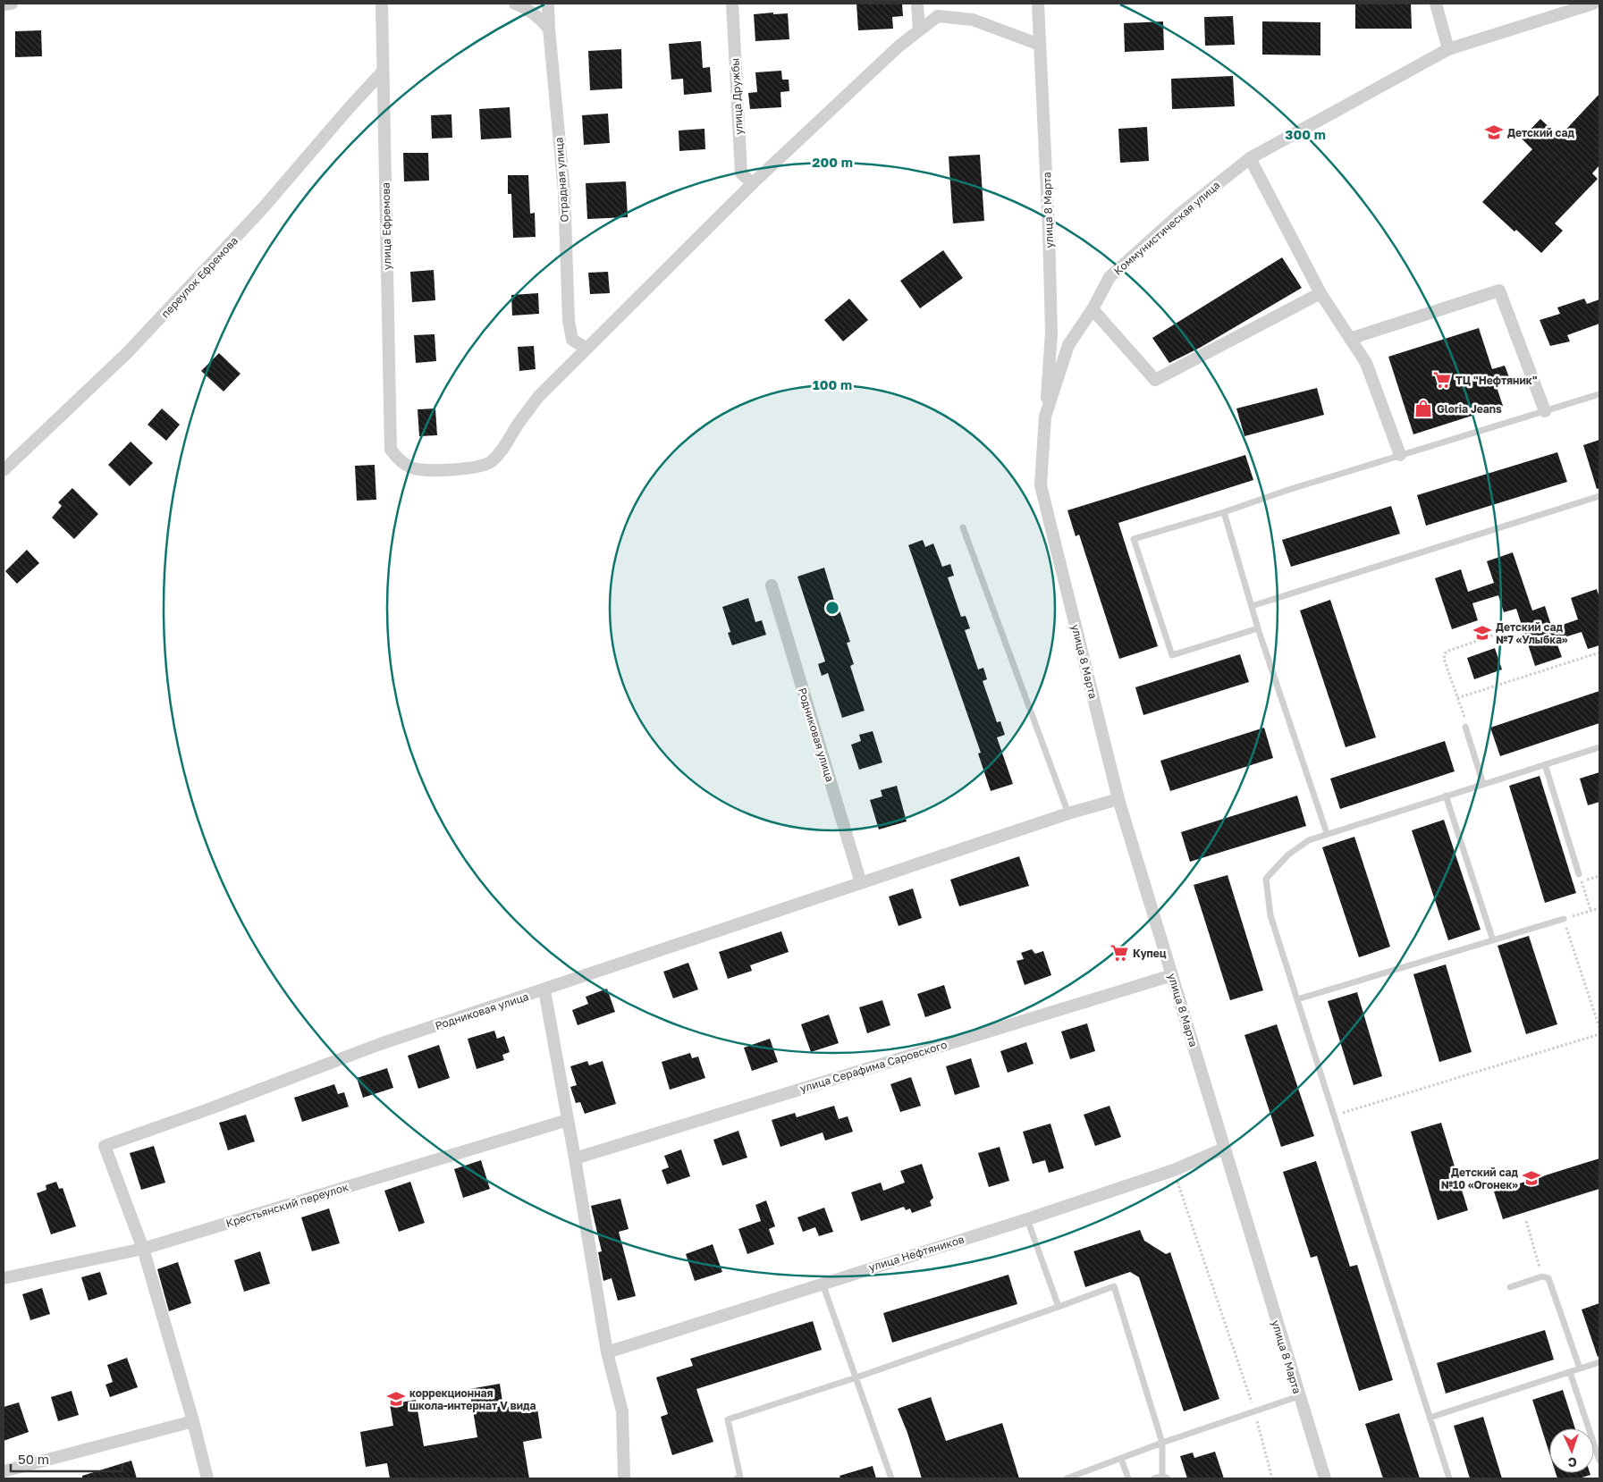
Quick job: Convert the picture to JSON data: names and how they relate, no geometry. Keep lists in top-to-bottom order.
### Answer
{
  "streets": {
    "street": [
      "улица Дружбы",
      "Отрадная улица",
      "улица 8 Марта",
      "улица Ефремова",
      "Коммунистическая улица",
      "переулок Ефремова",
      "Родниковая улица",
      "улица Серафима Саровского",
      "Крестьянский переулок",
      "улица Нефтяников"
    ]
  },
  "crossings": [
    ["Отрадная улица", "улица Ефремова"],
    ["улица 8 Марта", "Коммунистическая улица"],
    ["улица 8 Марта", "Родниковая улица"],
    ["улица 8 Марта", "улица Серафима Саровского"],
    ["улица 8 Марта", "улица Нефтяников"],
    ["улица Ефремова", "переулок Ефремова"],
    ["Родниковая улица", "Крестьянский переулок"]
  ],
  "places": {
    "school or university": [
      "Детский сад",
      "Детский сад №7 «Улыбка»",
      "Детский сад №10 «Огонек»",
      "коррекционная школа-интернат V вида"
    ],
    "supermarket": ["ТЦ \"Нефтяник\"", "Купец"],
    "shop": ["Gloria Jeans"]
  },
  "scale_bar": "50 m",
  "north": "bottom",
  "rings": ["300 m", "200 m", "100 m"]
}
